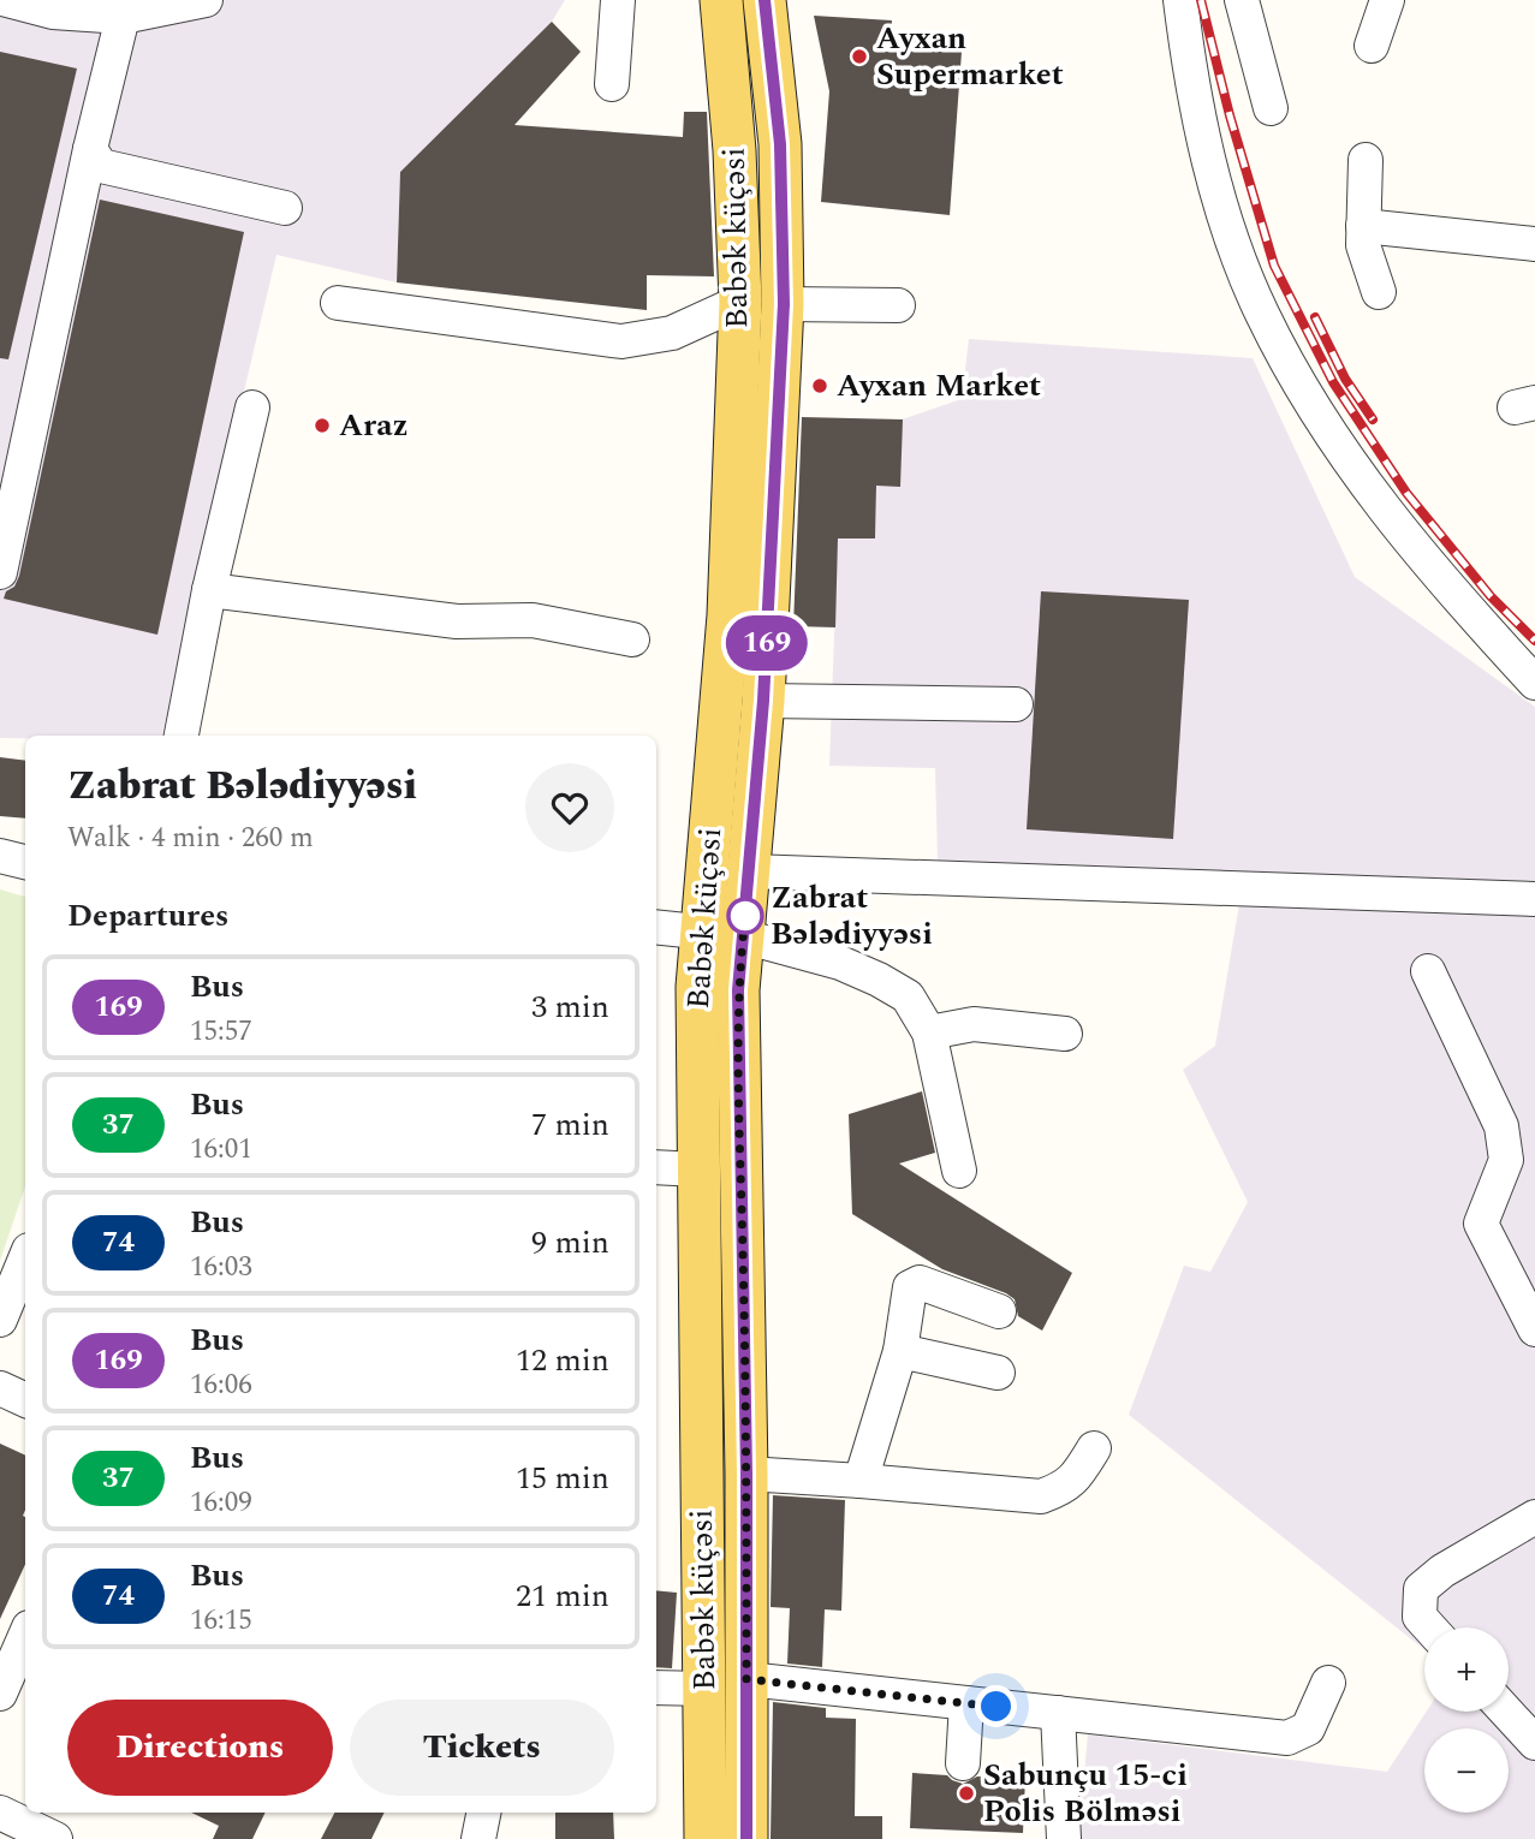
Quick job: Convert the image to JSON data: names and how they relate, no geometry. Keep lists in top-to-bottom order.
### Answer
{
  "streets": {
    "main road": ["Babək küçəsi"]
  },
  "places": [
    "Ayxan Supermarket",
    "Ayxan Market",
    "Araz",
    "Zabrat Bәlәdiyyәsi",
    "Sabunçu 15-ci Polis Bölməsi"
  ],
  "lines": ["bus line 169"],
  "page": {
    "on_map": "169",
    "heading": [
      ["Zabrat Bәlәdiyyәsi", "Walk · 4 min · 260 m"],
      "Departures"
    ],
    "list": [
      {
        "mark": "169",
        "name": "Bus",
        "note": "15:57",
        "value": "3 min"
      },
      {
        "mark": "37",
        "name": "Bus",
        "note": "16:01",
        "value": "7 min"
      },
      {
        "mark": "74",
        "name": "Bus",
        "note": "16:03",
        "value": "9 min"
      },
      {
        "mark": "169",
        "name": "Bus",
        "note": "16:06",
        "value": "12 min"
      },
      {
        "mark": "37",
        "name": "Bus",
        "note": "16:09",
        "value": "15 min"
      },
      {
        "mark": "74",
        "name": "Bus",
        "note": "16:15",
        "value": "21 min"
      }
    ],
    "map_buttons": ["+", "−"],
    "buttons": ["Directions", "Tickets"]
  }
}
